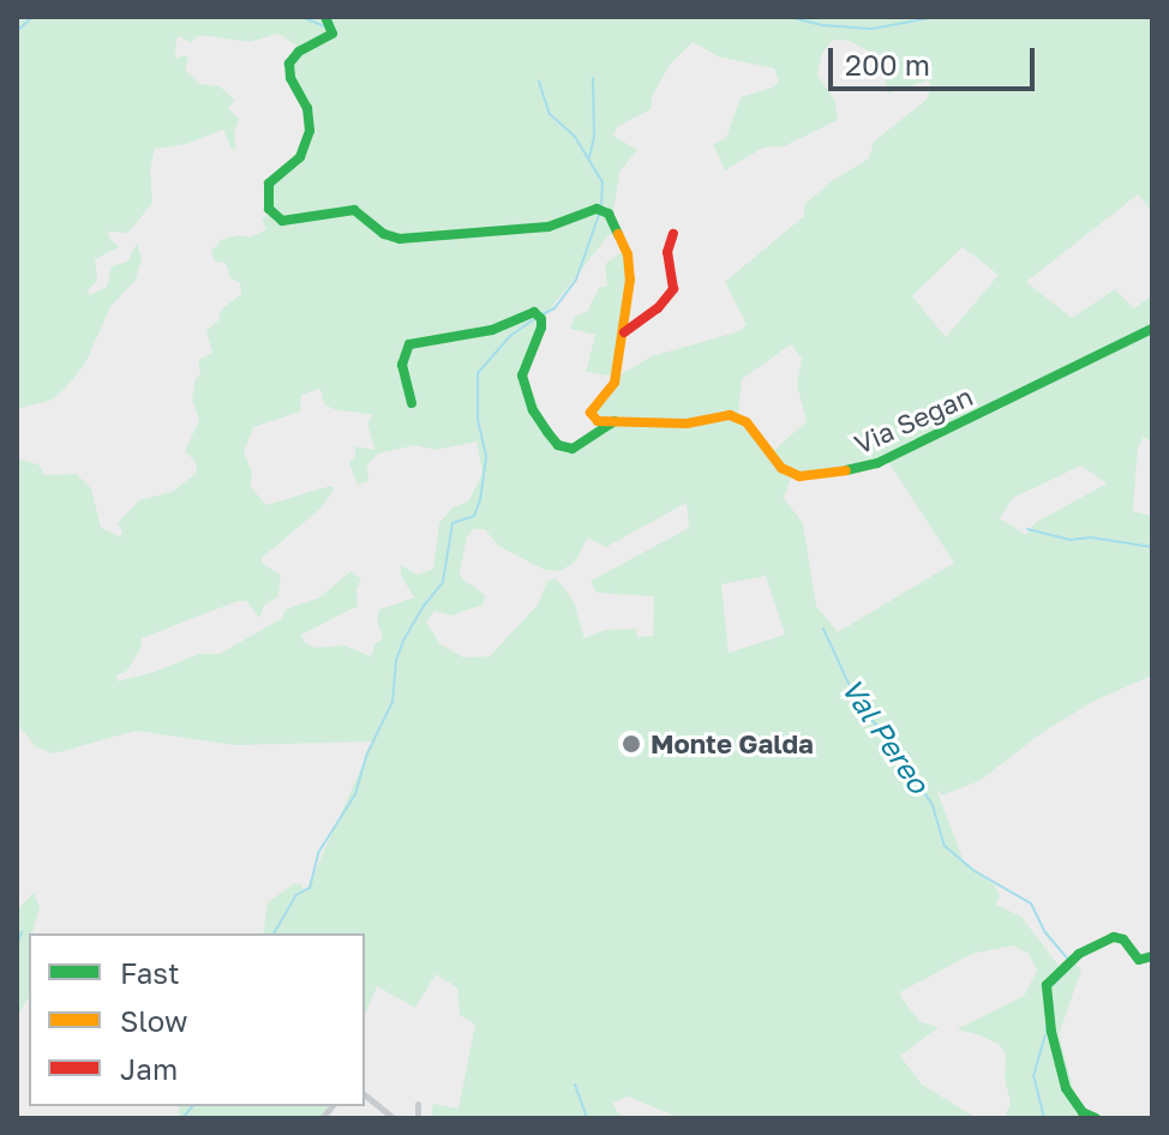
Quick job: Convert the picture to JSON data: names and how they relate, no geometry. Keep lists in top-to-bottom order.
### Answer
{
  "streets": {
    "street": ["Via Segan"]
  },
  "water": ["Val Pereo"],
  "places": ["Monte Galda"],
  "legend": ["Fast", "Slow", "Jam"],
  "scale_bar": "200 m"
}
